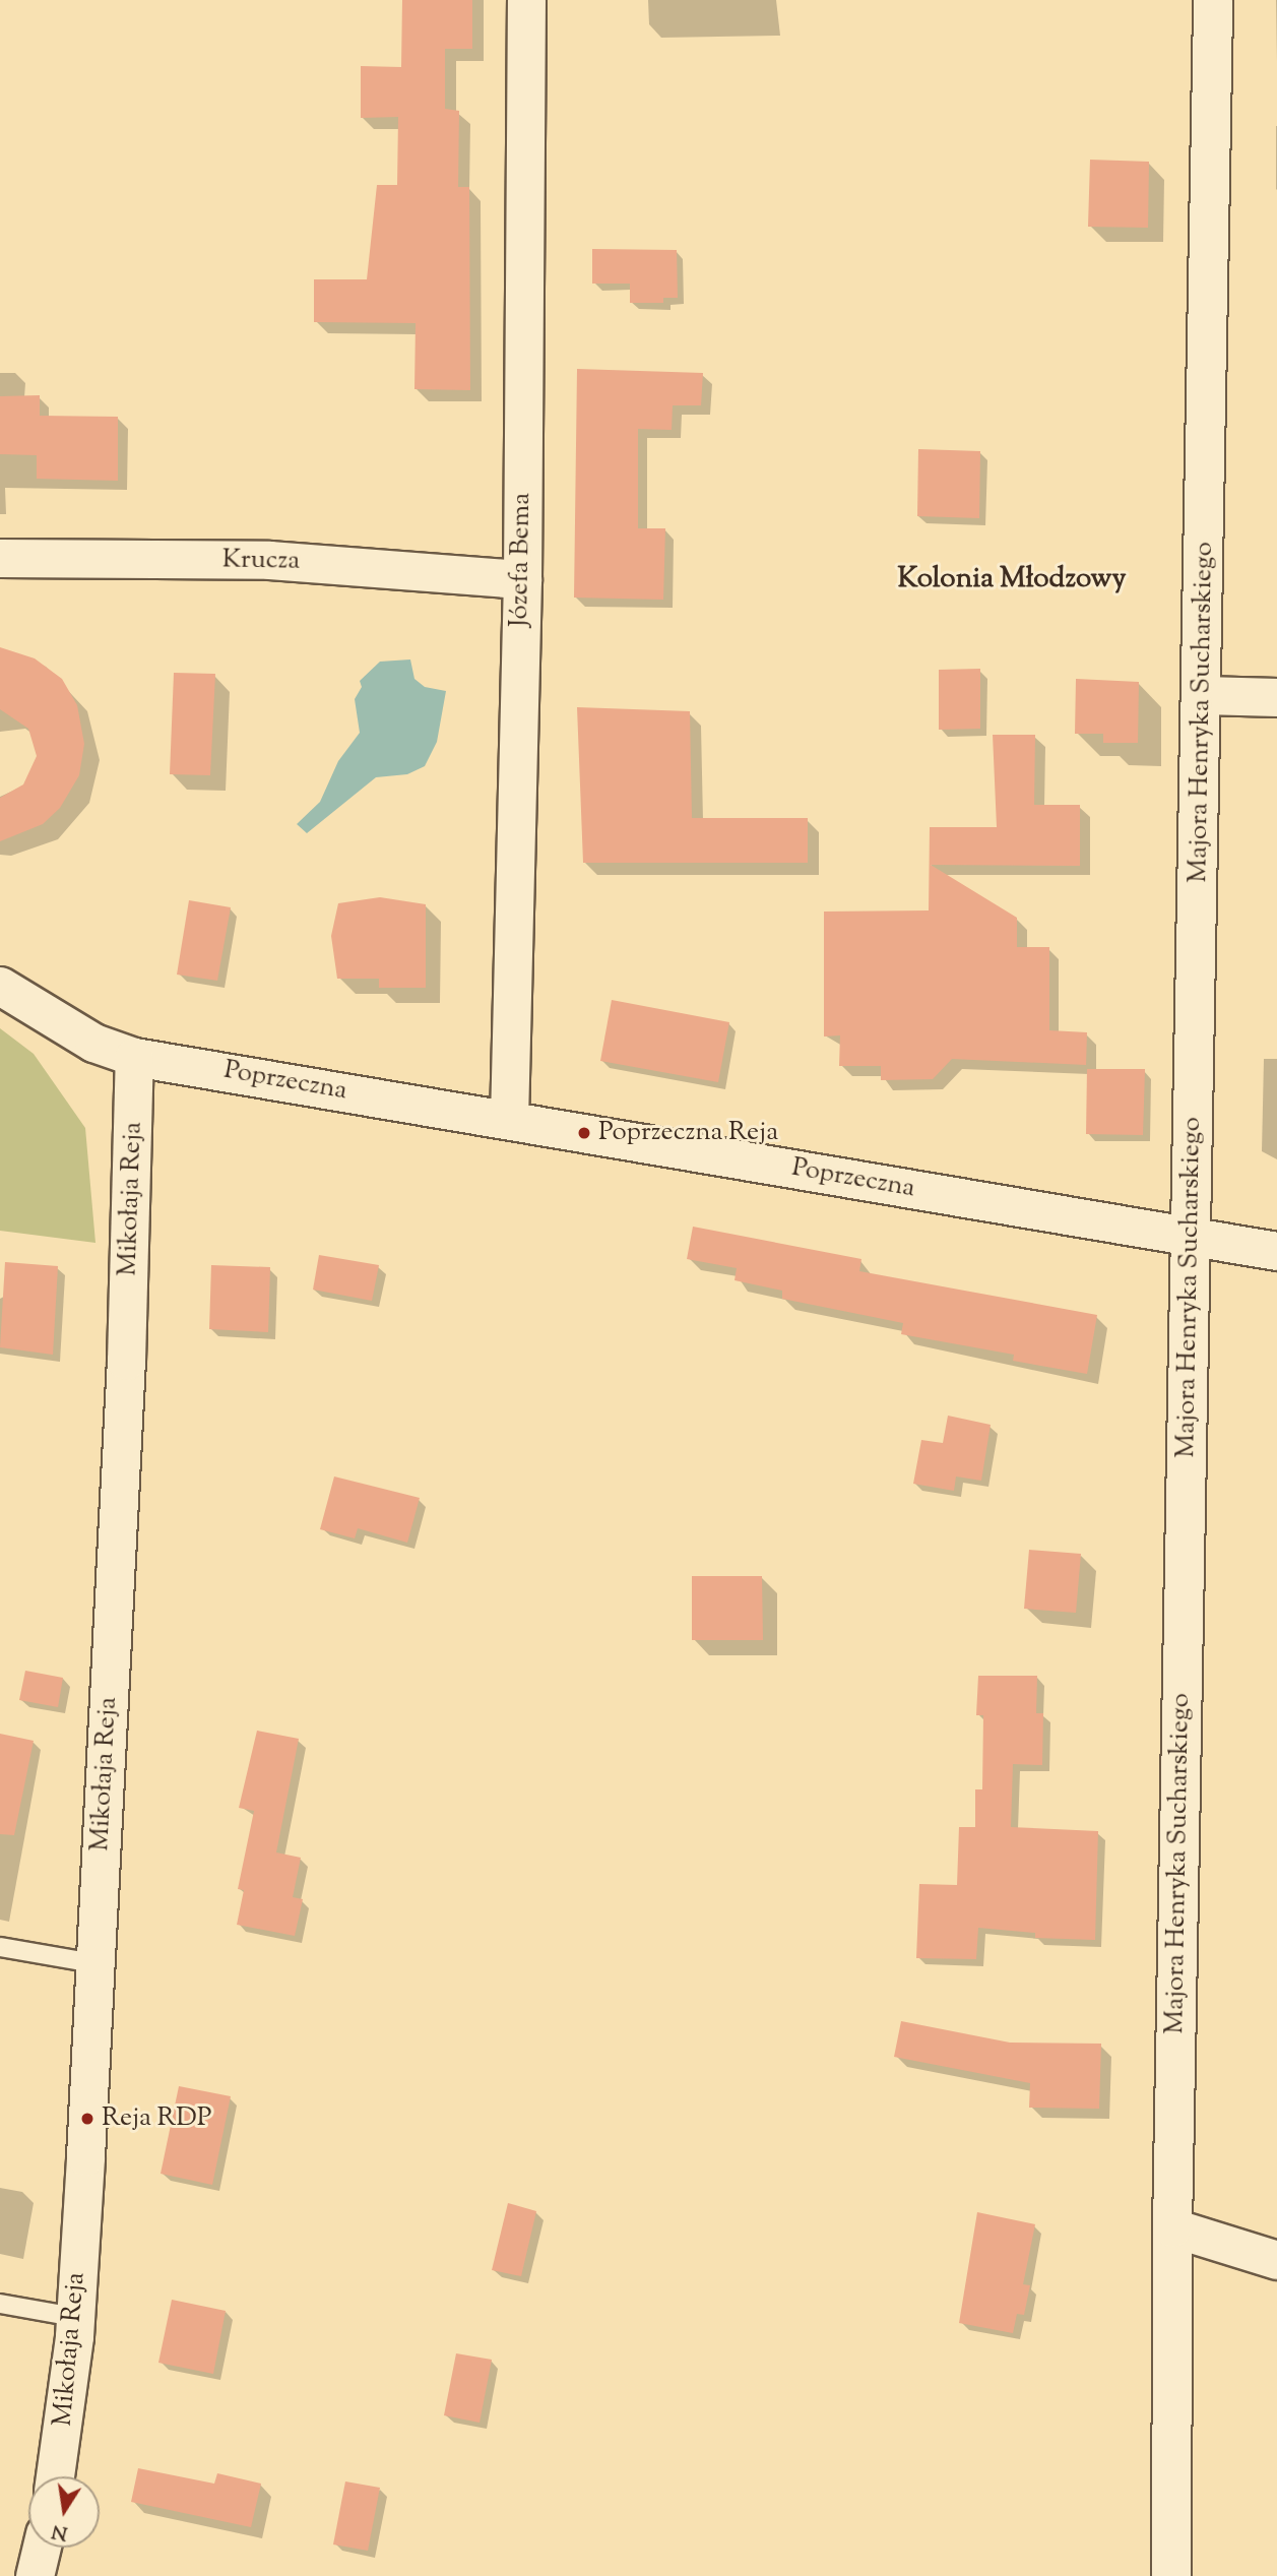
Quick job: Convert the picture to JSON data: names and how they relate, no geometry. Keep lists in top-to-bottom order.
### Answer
{
  "streets": {
    "street": [
      "Józefa Bema",
      "Krucza",
      "Majora Henryka Sucharskiego",
      "Poprzeczna",
      "Mikołaja Reja"
    ]
  },
  "crossings": [
    ["Józefa Bema", "Krucza"],
    ["Józefa Bema", "Poprzeczna"],
    ["Majora Henryka Sucharskiego", "Poprzeczna"],
    ["Poprzeczna", "Mikołaja Reja"]
  ],
  "districts": ["Kolonia Młodzowy"],
  "places": ["Poprzeczna Reja", "Reja RDP"],
  "north": "bottom"
}
